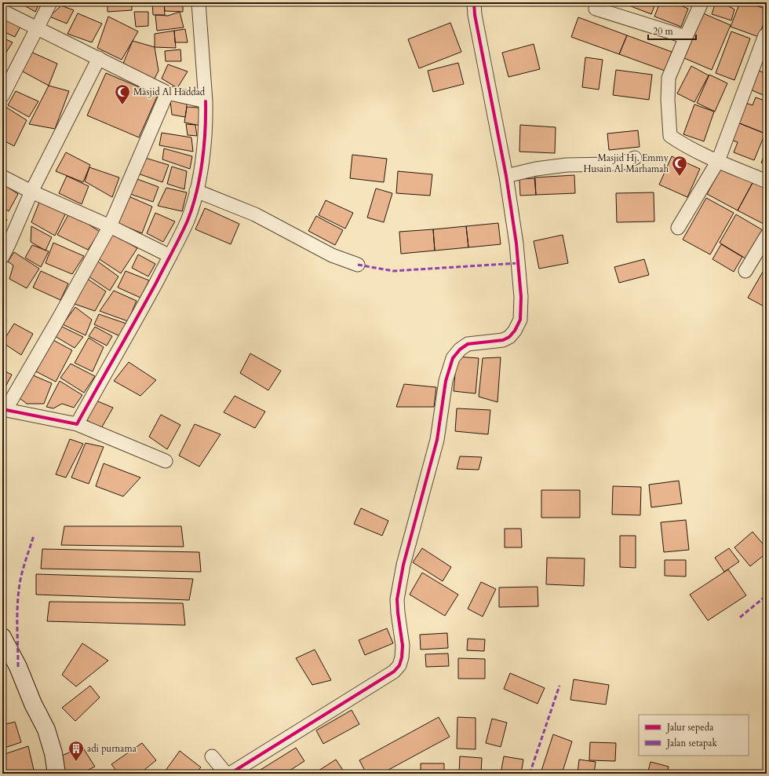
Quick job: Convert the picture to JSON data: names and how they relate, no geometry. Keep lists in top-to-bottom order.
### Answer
{
  "places": {
    "mosque": ["Masjid Al Haddad", "Masjid Hj. Emmy Husain Al Marhamah"],
    "building": ["adi purnama"]
  },
  "legend": ["Jalur sepeda", "Jalan setapak"],
  "scale_bar": "20 m"
}
